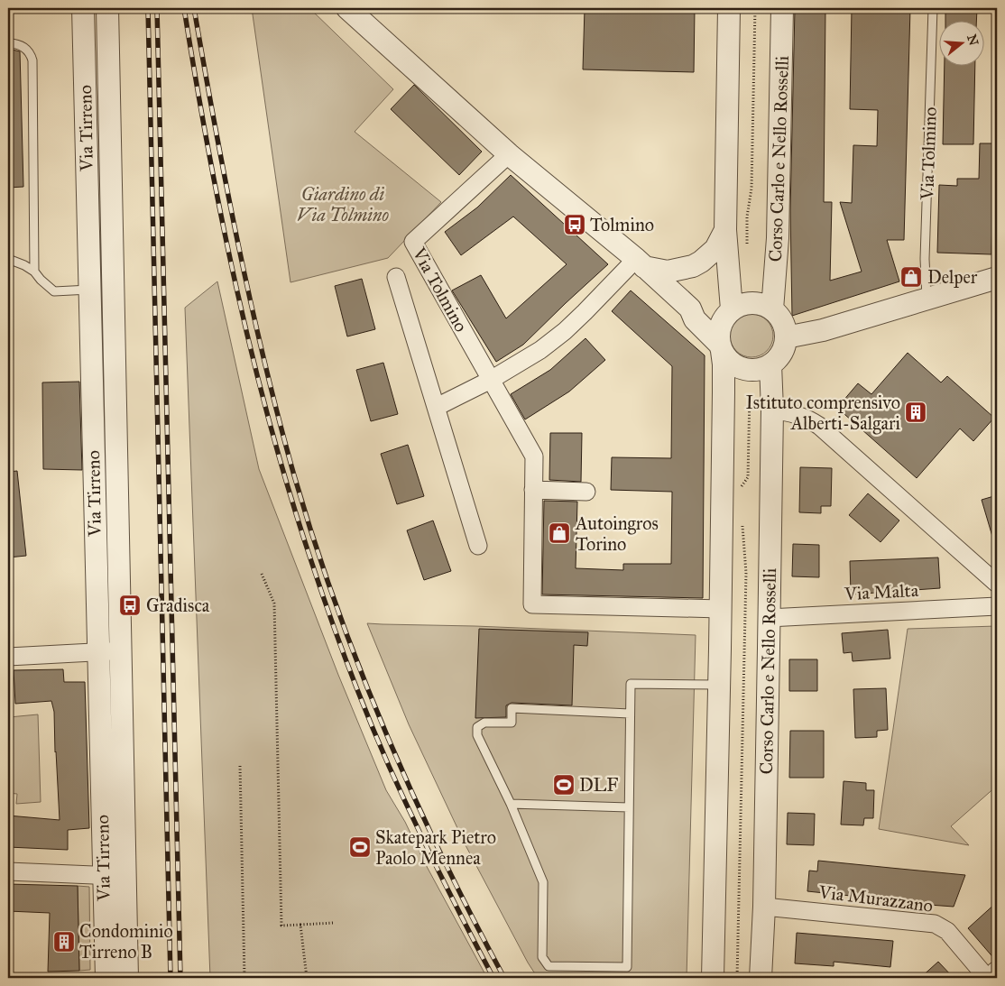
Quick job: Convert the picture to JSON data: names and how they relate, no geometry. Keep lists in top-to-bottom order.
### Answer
{
  "streets": {
    "street": [
      "Via Tirreno",
      "Via Tolmino",
      "Corso Carlo e Nello Rosselli",
      "Via Malta",
      "Via Murazzano"
    ]
  },
  "crossings": [
    ["Corso Carlo e Nello Rosselli", "Via Malta"],
    ["Corso Carlo e Nello Rosselli", "Via Murazzano"]
  ],
  "parks": ["Giardino di Via Tolmino"],
  "places": {
    "bus stop": ["Tolmino", "Gradisca"],
    "shop": ["Delper", "Autoingros Torino"],
    "building": ["Istituto comprensivo Alberti-Salgari", "Condominio Tirreno B"],
    "sports": ["DLF", "Skatepark Pietro Paolo Mennea"]
  },
  "north": "right"
}
